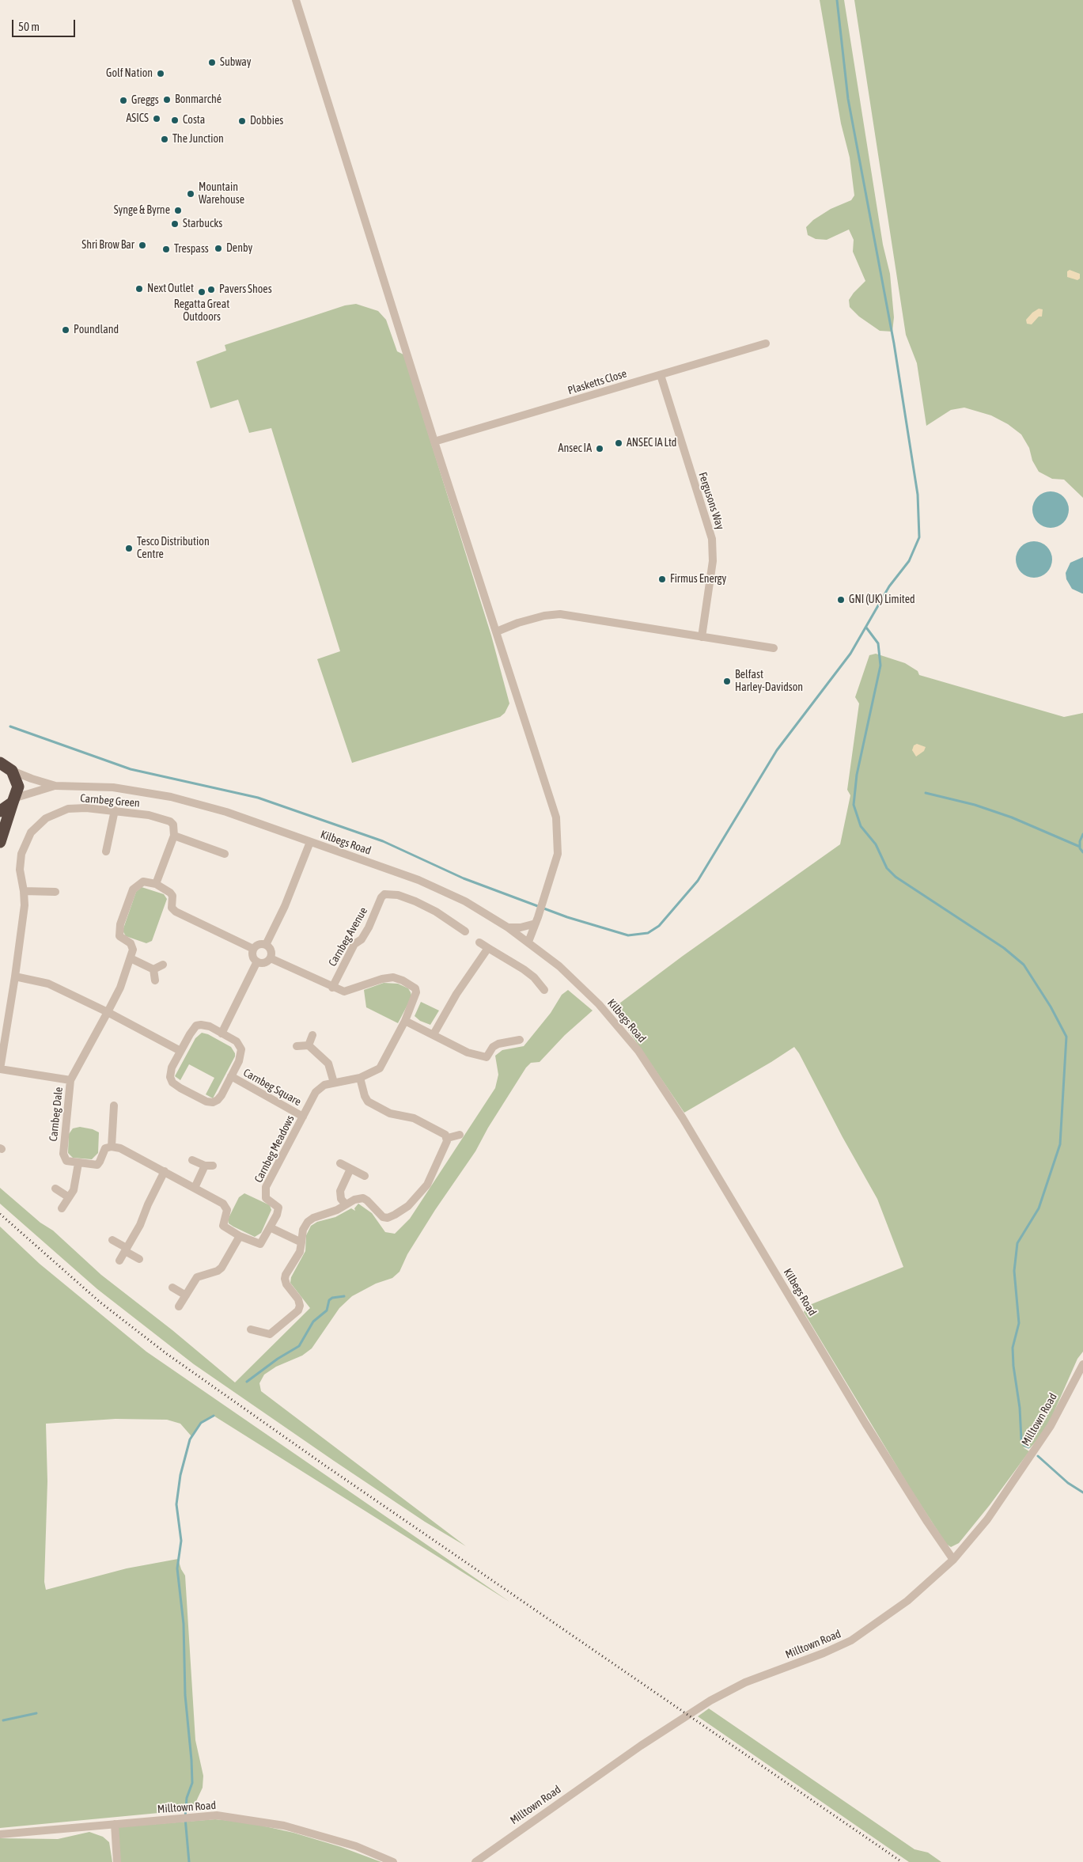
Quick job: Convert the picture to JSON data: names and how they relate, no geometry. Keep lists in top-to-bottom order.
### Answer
{
  "streets": {
    "street": [
      "Plasketts Close",
      "Fergusons Way",
      "Carnbeg Green",
      "Kilbegs Road",
      "Carnbeg Avenue",
      "Carnbeg Square",
      "Carnbeg Dale",
      "Carnbeg Meadows",
      "Milltown Road"
    ]
  },
  "crossings": [
    ["Plasketts Close", "Fergusons Way"],
    ["Carnbeg Green", "Carnbeg Dale"],
    ["Kilbegs Road", "Milltown Road"],
    ["Carnbeg Square", "Carnbeg Meadows"]
  ],
  "places": [
    "Subway",
    "Golf Nation",
    "Bonmarché",
    "Greggs",
    "ASICS",
    "Costa",
    "Dobbies",
    "The Junction",
    "Mountain Warehouse",
    "Synge & Byrne",
    "Starbucks",
    "Shri Brow Bar",
    "Denby",
    "Trespass",
    "Next Outlet",
    "Pavers Shoes",
    "Regatta Great Outdoors",
    "Poundland",
    "ANSEC IA Ltd",
    "Ansec IA",
    "Tesco Distribution Centre",
    "Firmus Energy",
    "GNI (UK) Limited",
    "Belfast Harley-Davidson"
  ],
  "scale_bar": "50 m"
}
